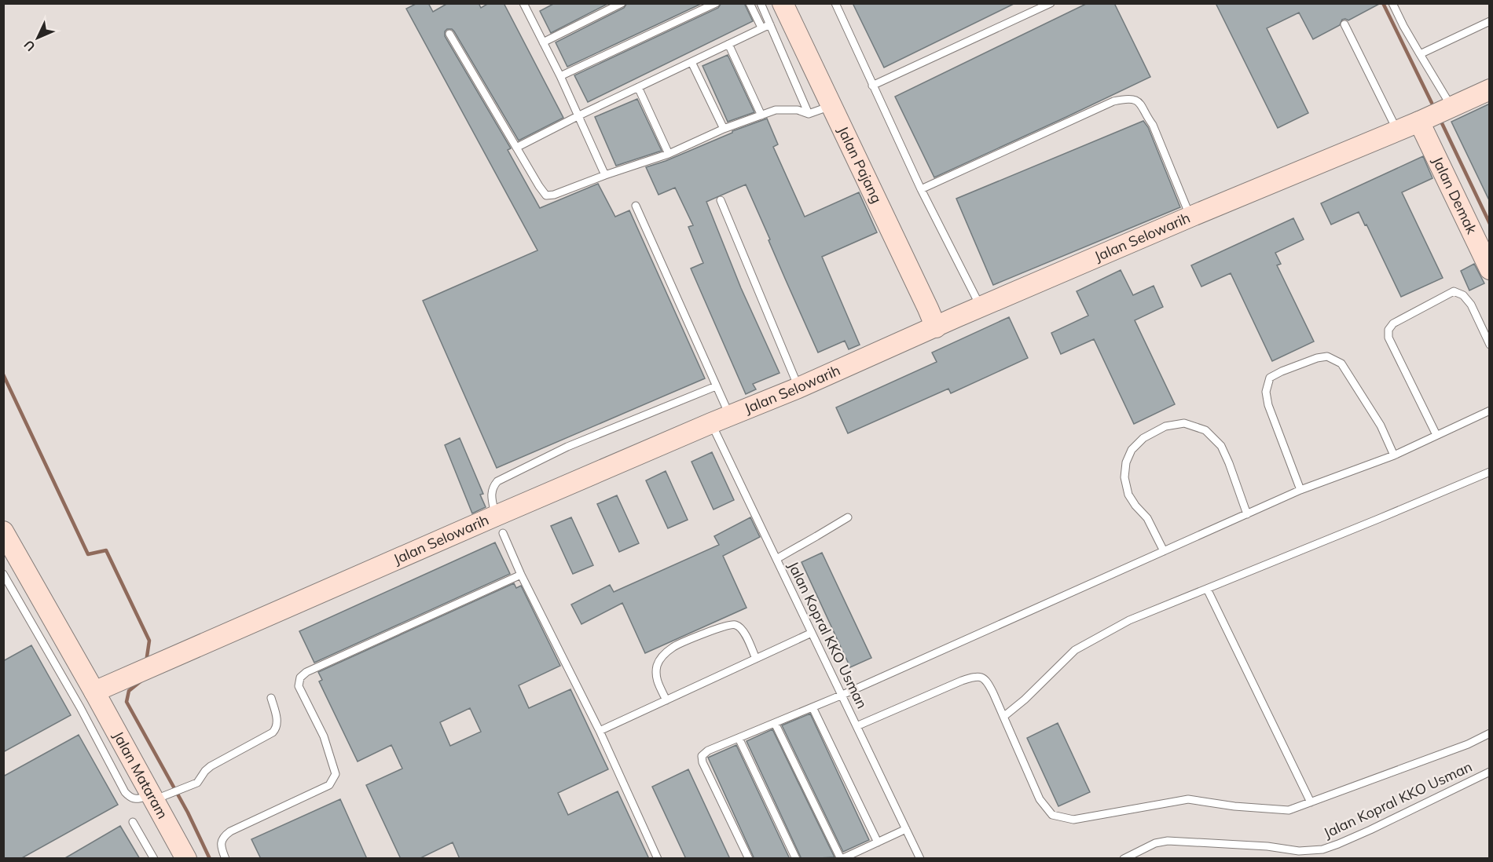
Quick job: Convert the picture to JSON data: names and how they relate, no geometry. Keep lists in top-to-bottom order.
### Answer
{
  "streets": {
    "main road": [
      "Jalan Pajang",
      "Jalan Demak",
      "Jalan Selowarih",
      "Jalan Mataram"
    ],
    "lane": ["Jalan Kopral KKO Usman"]
  },
  "crossings": [
    ["Jalan Pajang", "Jalan Selowarih"],
    ["Jalan Demak", "Jalan Selowarih"],
    ["Jalan Selowarih", "Jalan Kopral KKO Usman"],
    ["Jalan Selowarih", "Jalan Mataram"]
  ],
  "north": "bottom left"
}
